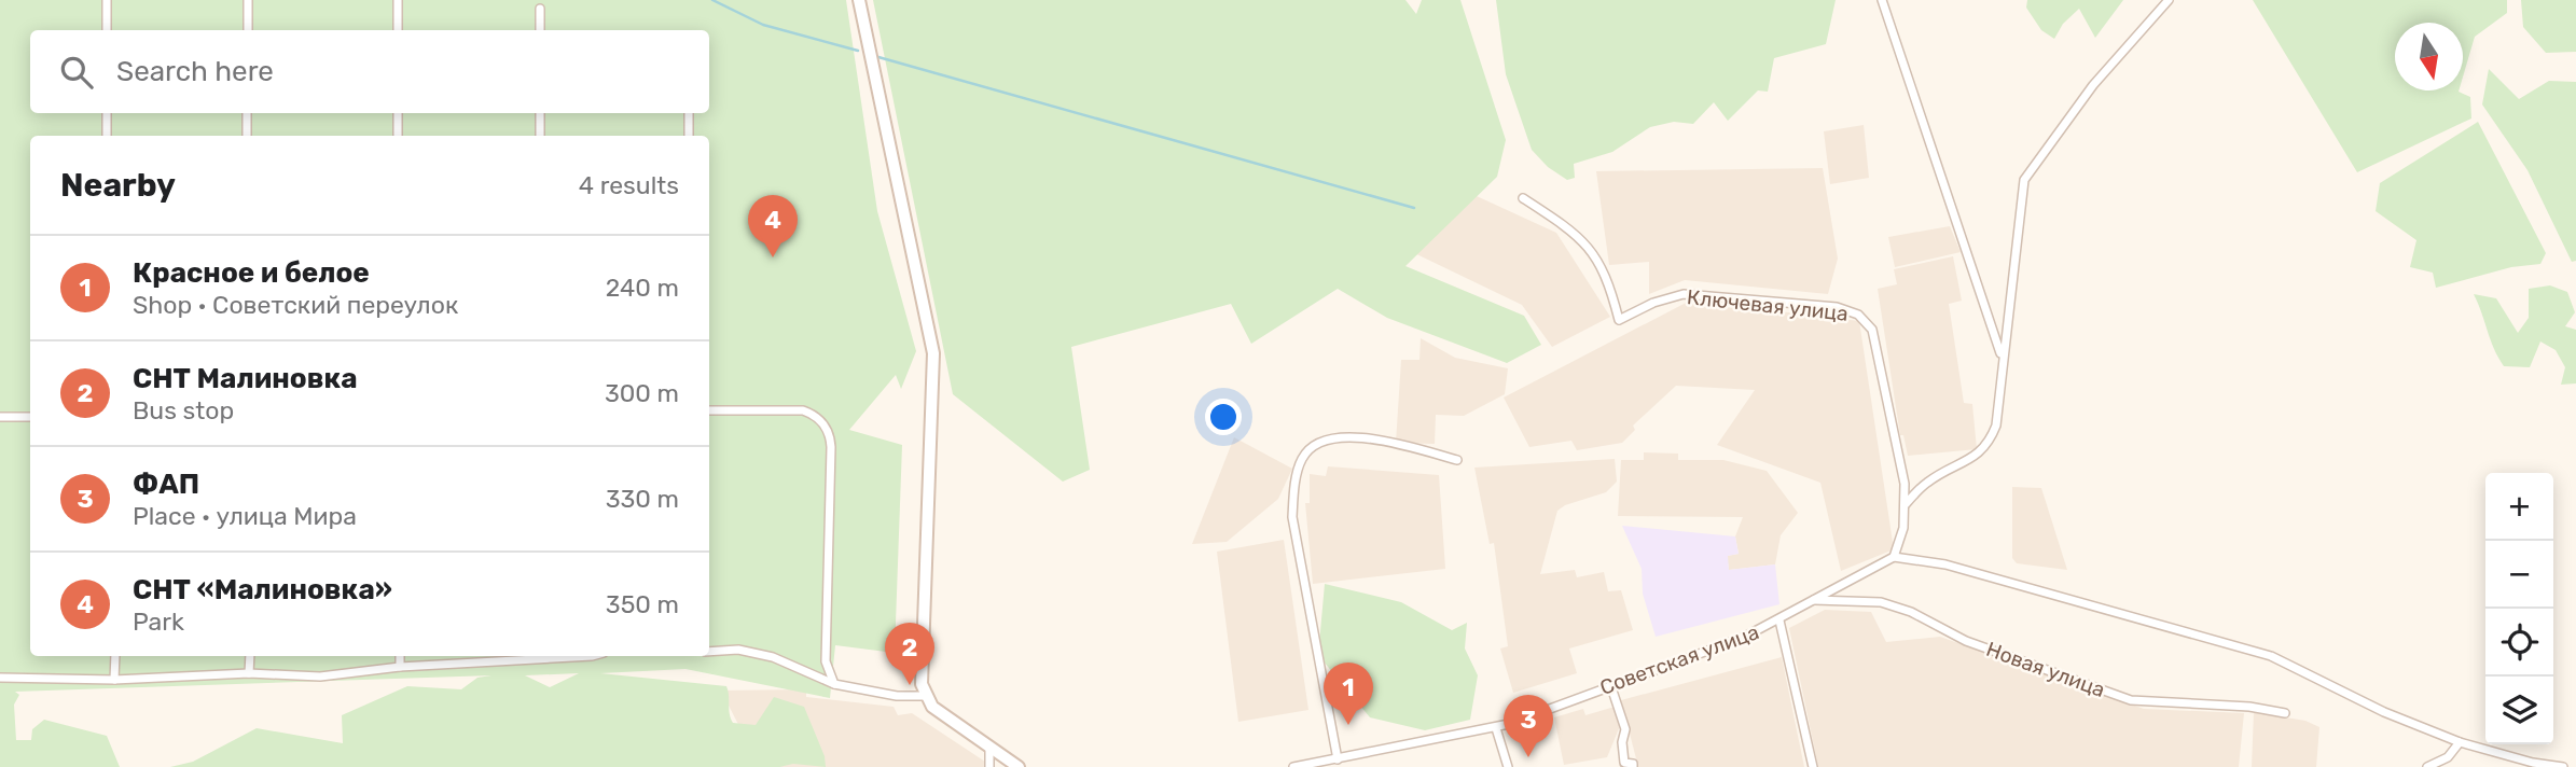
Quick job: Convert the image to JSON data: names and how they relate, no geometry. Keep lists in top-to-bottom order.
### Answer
{
  "streets": {
    "street": ["Ключевая улица", "Советская улица", "Новая улица"]
  },
  "crossings": [
    ["Советская улица", "Новая улица"]
  ],
  "north": "bottom",
  "page": {
    "search": "Search here",
    "heading": ["Nearby", "4 results"],
    "pins": [
      "4",
      "2",
      "1",
      "3"
    ],
    "list": [
      {
        "mark": "1",
        "name": "Красное и белое",
        "note": "Shop · Советский переулок",
        "value": "240 m"
      },
      {
        "mark": "2",
        "name": "СНТ Малиновка",
        "note": "Bus stop",
        "value": "300 m"
      },
      {
        "mark": "3",
        "name": "ФАП",
        "note": "Place · улица Мира",
        "value": "330 m"
      },
      {
        "mark": "4",
        "name": "СНТ «Малиновка»",
        "note": "Park",
        "value": "350 m"
      }
    ],
    "map_buttons": ["+", "−"]
  }
}
